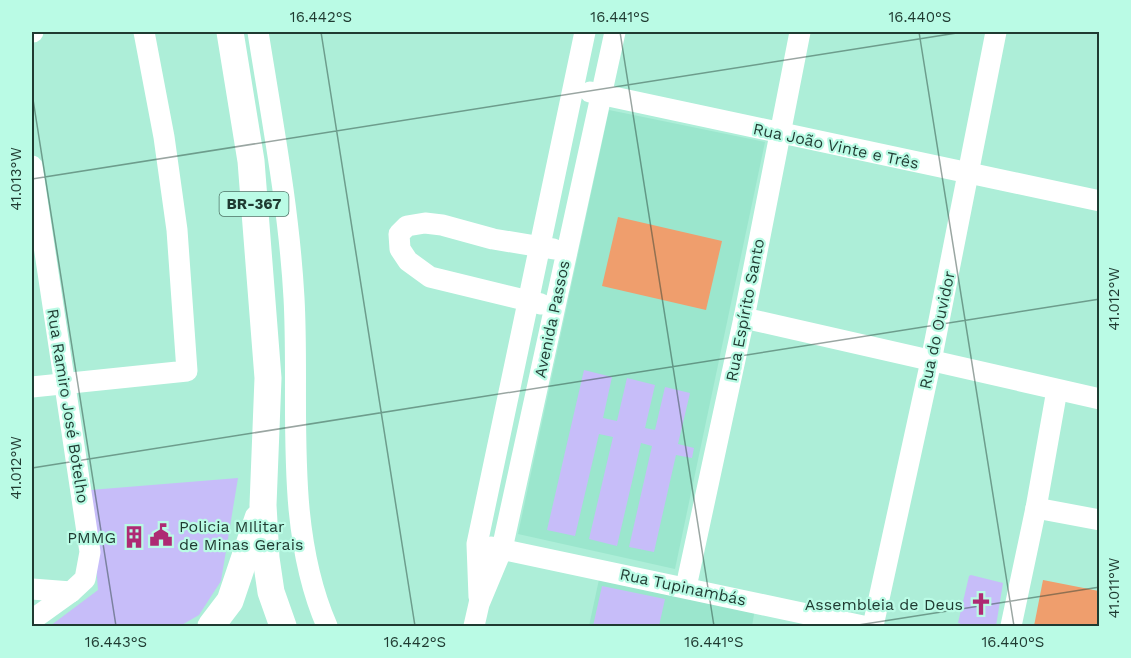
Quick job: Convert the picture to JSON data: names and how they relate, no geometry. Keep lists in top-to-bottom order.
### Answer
{
  "streets": {
    "main road": ["BR-367"],
    "street": [
      "Rua João Vinte e Três",
      "Rua Espírito Santo",
      "Avenida Passos",
      "Rua do Ouvidor",
      "Rua Ramiro José Botelho",
      "Rua Tupinambás"
    ]
  },
  "crossings": [
    ["Rua João Vinte e Três", "Rua Espírito Santo"],
    ["Rua João Vinte e Três", "Avenida Passos"],
    ["Rua João Vinte e Três", "Rua do Ouvidor"],
    ["Rua Espírito Santo", "Rua Tupinambás"],
    ["Avenida Passos", "Rua Tupinambás"]
  ],
  "places": {
    "public building": ["Policia MIlitar de Minas Gerais"],
    "building": ["PMMG"],
    "church": ["Assembleia de Deus"]
  },
  "coordinates": [
    "16.442°S",
    "16.441°S",
    "16.440°S",
    "41.013°W",
    "41.012°W",
    "41.011°W",
    "16.443°S"
  ]
}
